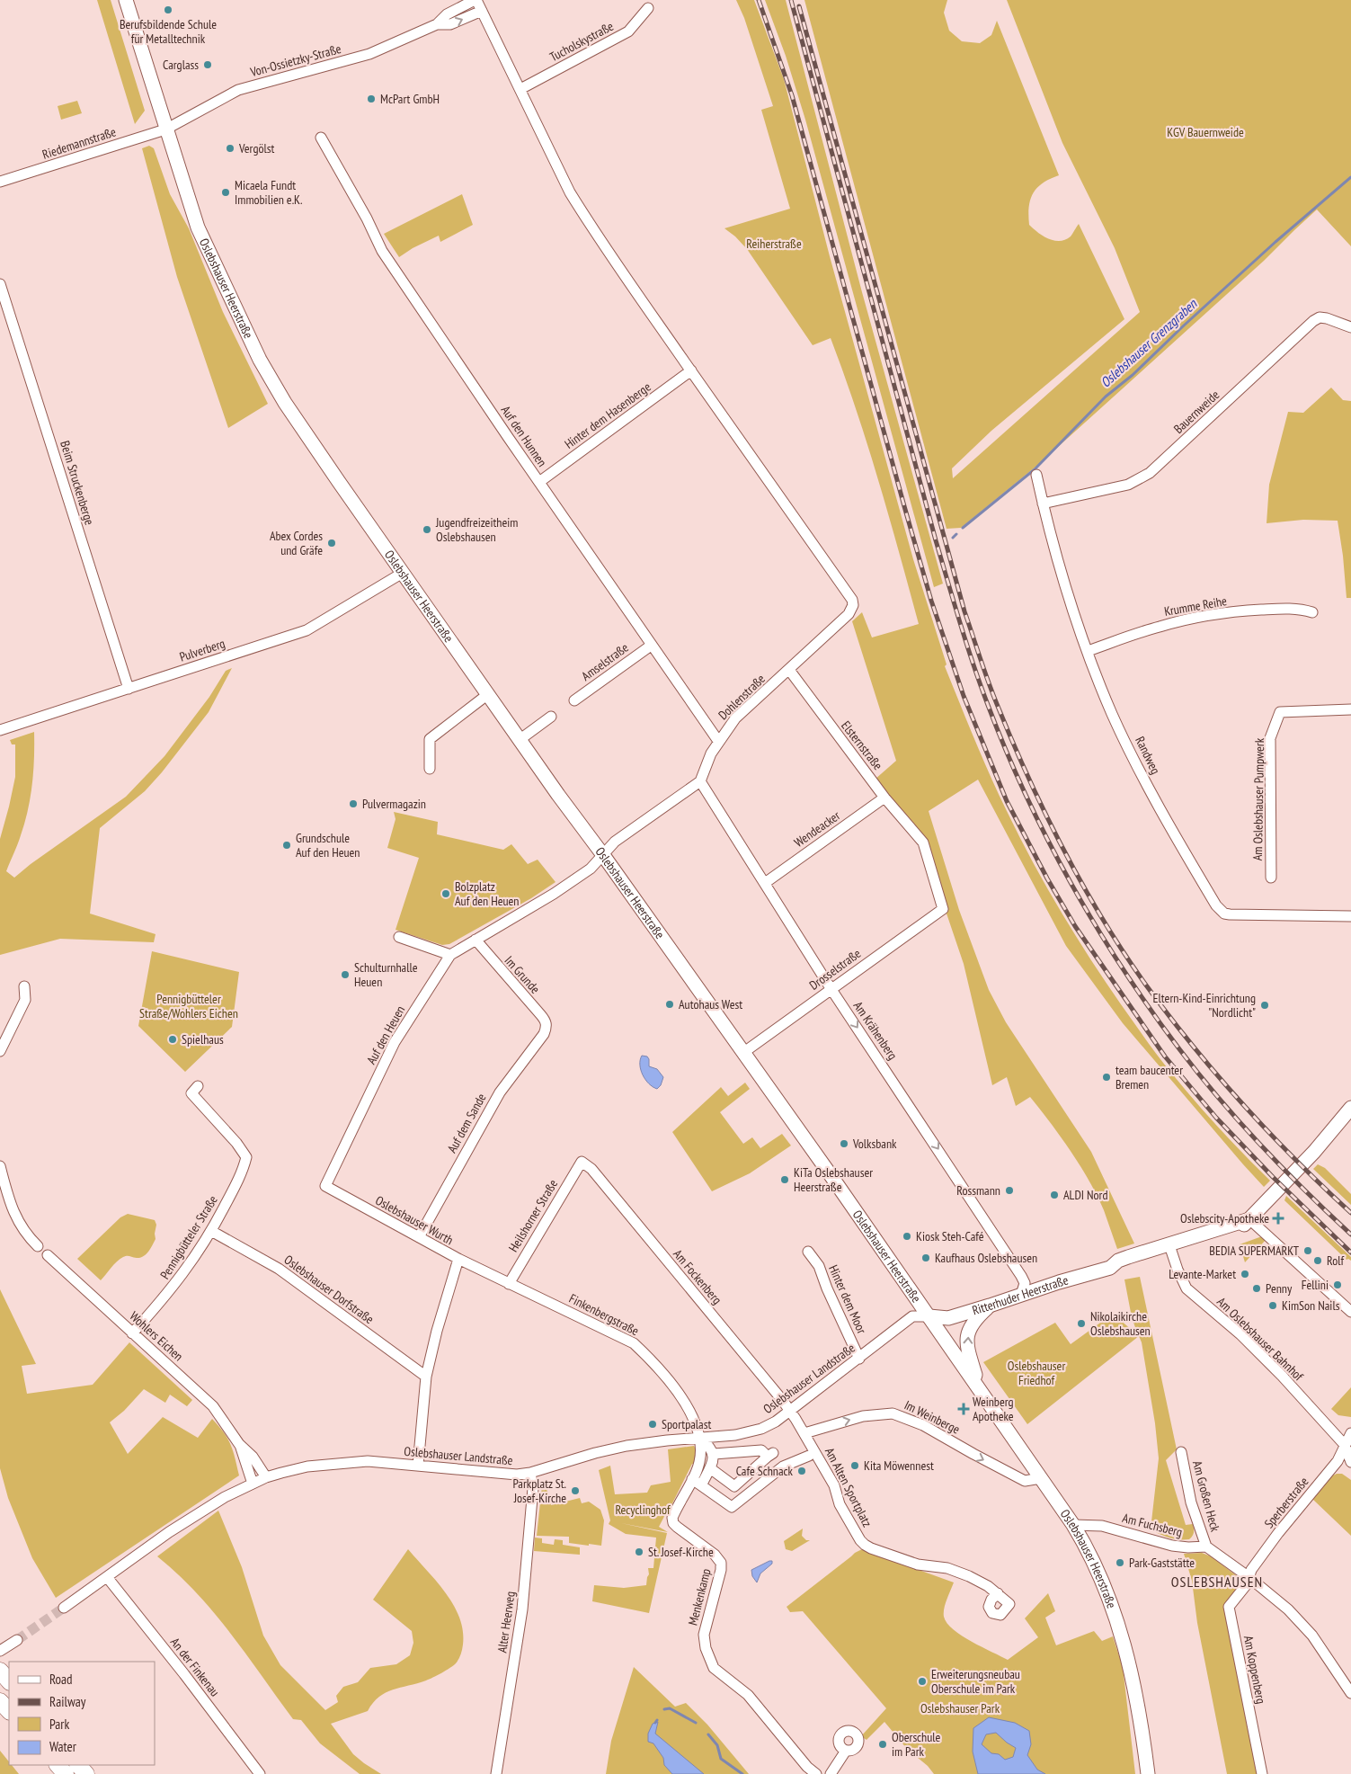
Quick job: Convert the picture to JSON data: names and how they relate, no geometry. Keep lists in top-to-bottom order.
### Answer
{
  "streets": {
    "main road": ["Oslebshauser Heerstraße", "Ritterhuder Heerstraße"],
    "street": [
      "Tucholskystraße",
      "Von-Ossietzky-Straße",
      "Riedemannstraße",
      "Bauernweide",
      "Hinter dem Hasenberge",
      "Auf den Hunnen",
      "Beim Struckenberge",
      "Krumme Reihe",
      "Pulverberg",
      "Amselstraße",
      "Dohlenstraße",
      "Elsternstraße",
      "Randweg",
      "Am Oslebshauser Pumpwerk",
      "Wendeacker",
      "Drosselstraße",
      "Im Grunde",
      "Am Krähenberg",
      "Auf den Heuen",
      "Auf dem Sande",
      "Heilshorner Straße",
      "Oslebshauser Wurth",
      "Pennigbütteler Straße",
      "Am Fockenberg",
      "Oslebshauser Dorfstraße",
      "Hinter dem Moor",
      "Finkenbergstraße",
      "Wohlers Eichen",
      "Am Oslebshauser Bahnhof",
      "Oslebshauser Landstraße",
      "Im Weinberge",
      "Am Alten Sportplatz",
      "Am Großen Heck",
      "Sperberstraße",
      "Am Fuchsberg",
      "Menkenkamp",
      "Alter Heerweg",
      "An der Finkenau",
      "Am Koppenberg"
    ]
  },
  "crossings": [
    ["Von-Ossietzky-Straße", "Riedemannstraße"],
    ["Von-Ossietzky-Straße", "Oslebshauser Heerstraße"],
    ["Riedemannstraße", "Oslebshauser Heerstraße"],
    ["Oslebshauser Heerstraße", "Pulverberg"],
    ["Oslebshauser Heerstraße", "Drosselstraße"],
    ["Oslebshauser Heerstraße", "Auf den Heuen"],
    ["Oslebshauser Heerstraße", "Ritterhuder Heerstraße"],
    ["Oslebshauser Heerstraße", "Oslebshauser Landstraße"],
    ["Oslebshauser Heerstraße", "Im Weinberge"],
    ["Oslebshauser Heerstraße", "Am Fuchsberg"],
    ["Bauernweide", "Randweg"],
    ["Hinter dem Hasenberge", "Auf den Hunnen"],
    ["Hinter dem Hasenberge", "Dohlenstraße"],
    ["Auf den Hunnen", "Amselstraße"],
    ["Auf den Hunnen", "Dohlenstraße"],
    ["Beim Struckenberge", "Pulverberg"],
    ["Krumme Reihe", "Randweg"],
    ["Dohlenstraße", "Elsternstraße"],
    ["Dohlenstraße", "Am Krähenberg"],
    ["Elsternstraße", "Wendeacker"],
    ["Elsternstraße", "Drosselstraße"],
    ["Wendeacker", "Am Krähenberg"],
    ["Drosselstraße", "Am Krähenberg"],
    ["Im Grunde", "Auf den Heuen"],
    ["Im Grunde", "Auf dem Sande"],
    ["Am Krähenberg", "Ritterhuder Heerstraße"],
    ["Auf den Heuen", "Oslebshauser Wurth"],
    ["Auf dem Sande", "Oslebshauser Wurth"],
    ["Heilshorner Straße", "Am Fockenberg"],
    ["Heilshorner Straße", "Finkenbergstraße"],
    ["Oslebshauser Wurth", "Oslebshauser Dorfstraße"],
    ["Oslebshauser Wurth", "Finkenbergstraße"],
    ["Oslebshauser Wurth", "Oslebshauser Landstraße"],
    ["Pennigbütteler Straße", "Oslebshauser Dorfstraße"],
    ["Pennigbütteler Straße", "Wohlers Eichen"],
    ["Am Fockenberg", "Oslebshauser Landstraße"],
    ["Am Fockenberg", "Am Alten Sportplatz"],
    ["Ritterhuder Heerstraße", "Am Oslebshauser Bahnhof"],
    ["Ritterhuder Heerstraße", "Oslebshauser Landstraße"],
    ["Hinter dem Moor", "Oslebshauser Landstraße"],
    ["Finkenbergstraße", "Oslebshauser Landstraße"],
    ["Finkenbergstraße", "Menkenkamp"],
    ["Wohlers Eichen", "Oslebshauser Landstraße"],
    ["Am Oslebshauser Bahnhof", "Sperberstraße"],
    ["Oslebshauser Landstraße", "Am Alten Sportplatz"],
    ["Oslebshauser Landstraße", "Menkenkamp"],
    ["Oslebshauser Landstraße", "Alter Heerweg"],
    ["Oslebshauser Landstraße", "An der Finkenau"],
    ["Im Weinberge", "Am Alten Sportplatz"],
    ["Am Großen Heck", "Am Fuchsberg"],
    ["Sperberstraße", "Am Koppenberg"]
  ],
  "one_way": ["Am Krähenberg", "Im Weinberge"],
  "districts": ["OSLEBSHAUSEN"],
  "water": ["Oslebshauser Grenzgraben"],
  "parks": [
    "KGV Bauernweide",
    "Reiherstraße",
    "Pennigbütteler Straße/Wohlers Eichen",
    "Oslebshauser Friedhof",
    "Recyclinghof",
    "Oslebshauser Park"
  ],
  "places": {
    "other": [
      "Berufsbildende Schule für Metalltechnik",
      "Carglass",
      "McPart GmbH",
      "Vergölst",
      "Micaela Fundt Immobilien e.K.",
      "Jugendfreizeitheim Oslebshausen",
      "Abex Cordes und Gräfe",
      "Pulvermagazin",
      "Grundschule Auf den Heuen",
      "Bolzplatz Auf den Heuen",
      "Schulturnhalle Heuen",
      "Autohaus West",
      "Eltern-Kind-Einrichtung \"Nordlicht\"",
      "Spielhaus",
      "team baucenter Bremen",
      "Volksbank",
      "KiTa Oslebshauser Heerstraße",
      "Rossmann",
      "ALDI Nord",
      "Kiosk Steh-Café",
      "BEDIA SUPERMARKT",
      "Kaufhaus Oslebshausen",
      "Rolf",
      "Levante-Market",
      "Fellini",
      "Penny",
      "KimSon Nails",
      "Nikolaikirche Oslebshausen",
      "Sportpalast",
      "Kita Möwennest",
      "Cafe Schnack",
      "Parkplatz St. Josef-Kirche",
      "St. Josef-Kirche",
      "Park-Gaststätte",
      "Erweiterungsneubau Oberschule im Park",
      "Oberschule im Park"
    ],
    "health": ["Oslebscity-Apotheke", "Weinberg Apotheke"]
  },
  "legend": [
    "Road",
    "Railway",
    "Park",
    "Water"
  ]
}
